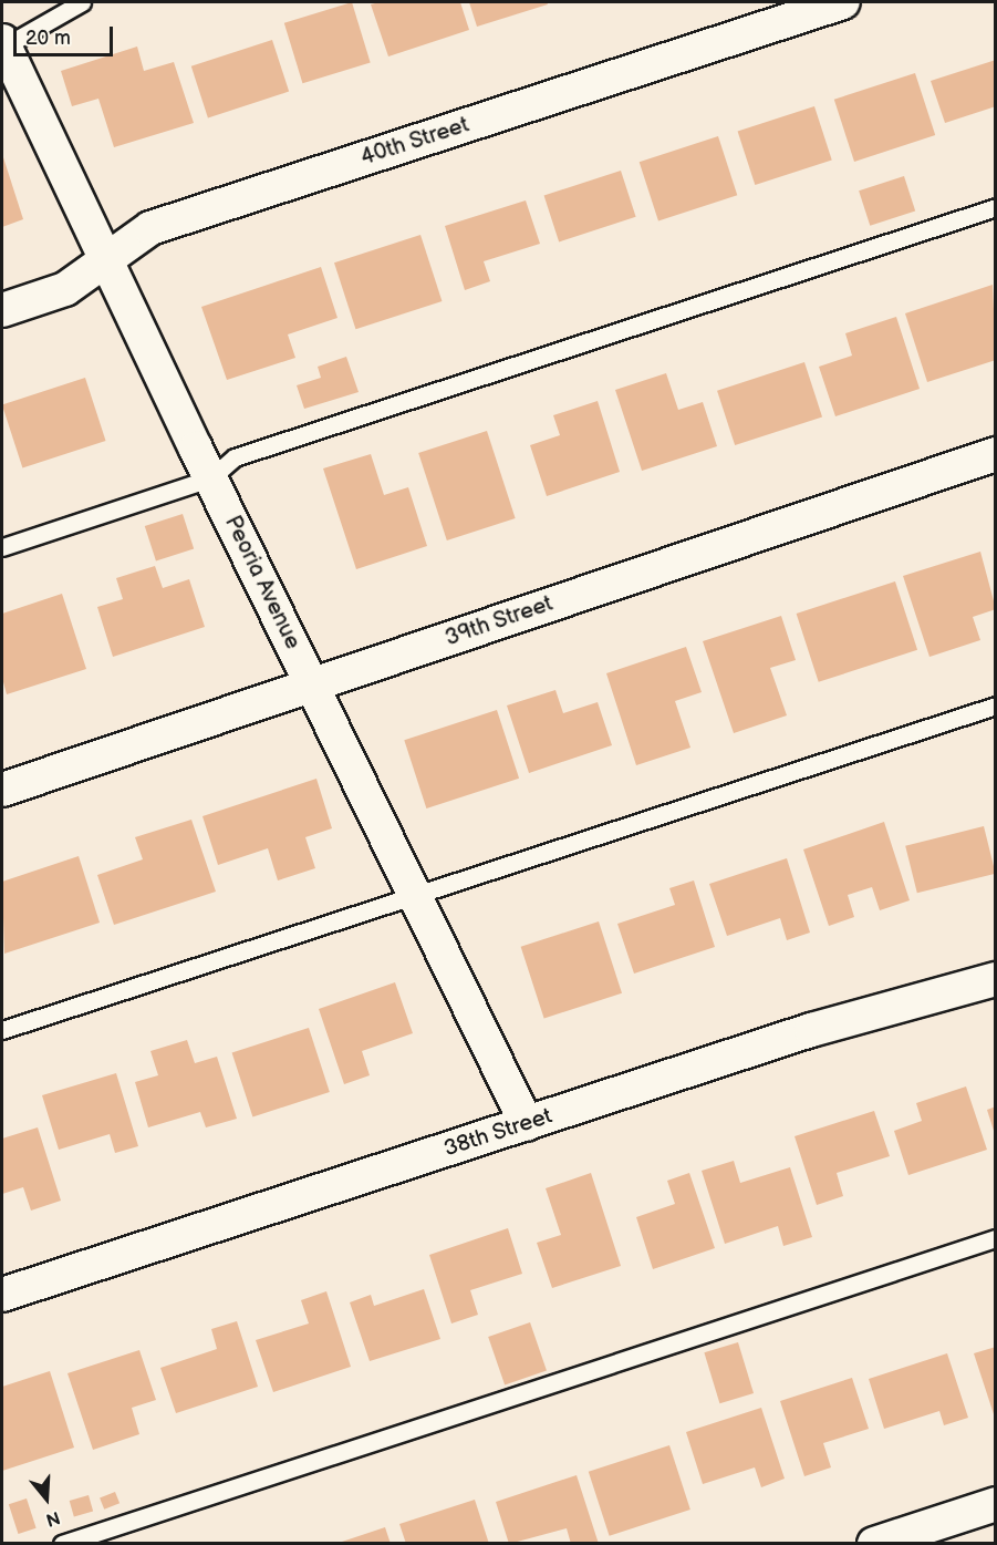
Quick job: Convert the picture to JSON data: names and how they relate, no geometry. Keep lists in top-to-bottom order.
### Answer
{
  "streets": {
    "street": [
      "40th Street",
      "Peoria Avenue",
      "39th Street",
      "38th Street"
    ]
  },
  "crossings": [
    ["40th Street", "Peoria Avenue"],
    ["Peoria Avenue", "39th Street"],
    ["Peoria Avenue", "38th Street"]
  ],
  "scale_bar": "20 m",
  "north": "bottom"
}
